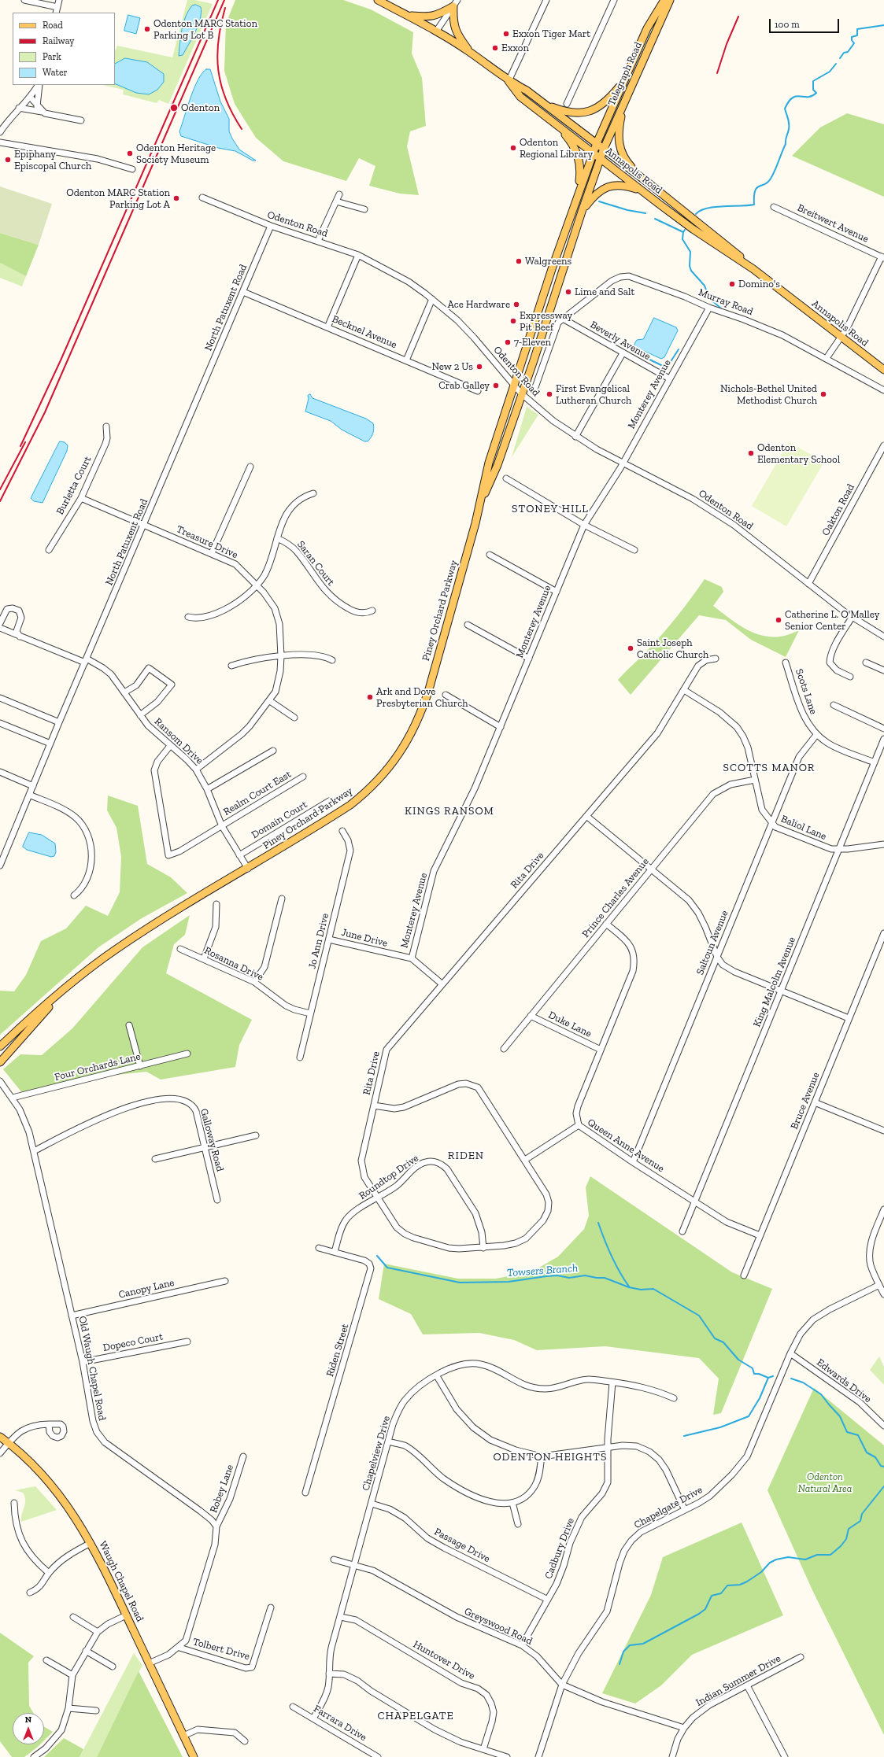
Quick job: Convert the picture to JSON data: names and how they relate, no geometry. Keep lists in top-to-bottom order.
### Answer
{
  "streets": {
    "main road": [
      "Telegraph Road",
      "Annapolis Road",
      "Piney Orchard Parkway",
      "Waugh Chapel Road"
    ],
    "street": [
      "Breitwert Avenue",
      "Odenton Road",
      "Murray Road",
      "North Patuxent Road",
      "Becknel Avenue",
      "Beverly Avenue",
      "Monterey Avenue",
      "Burletta Court",
      "Oakton Road",
      "Treasure Drive",
      "Saran Court",
      "Scots Lane",
      "Ransom Drive",
      "Realm Court East",
      "Domain Court",
      "Baliol Lane",
      "Rita Drive",
      "Prince Charles Avenue",
      "June Drive",
      "Jo Ann Drive",
      "Saltoun Avenue",
      "Rosanna Drive",
      "King Malcolm Avenue",
      "Duke Lane",
      "Four Orchards Lane",
      "Bruce Avenue",
      "Galloway Road",
      "Queen Anne Avenue",
      "Roundtop Drive",
      "Canopy Lane",
      "Dopeco Court",
      "Riden Street",
      "Old Waugh Chapel Road",
      "Edwards Drive",
      "Chapelview Drive",
      "Robey Lane",
      "Chapelgate Drive",
      "Passage Drive",
      "Cadbury Drive",
      "Greyswood Road",
      "Tolbert Drive",
      "Huntover Drive",
      "Indian Summer Drive",
      "Farrara Drive"
    ]
  },
  "crossings": [
    ["Telegraph Road", "Annapolis Road"],
    ["Telegraph Road", "Piney Orchard Parkway"],
    ["Annapolis Road", "Piney Orchard Parkway"],
    ["Odenton Road", "North Patuxent Road"],
    ["Odenton Road", "Monterey Avenue"],
    ["Odenton Road", "Oakton Road"],
    ["Odenton Road", "Piney Orchard Parkway"],
    ["Murray Road", "Beverly Avenue"],
    ["Murray Road", "Monterey Avenue"],
    ["North Patuxent Road", "Becknel Avenue"],
    ["North Patuxent Road", "Treasure Drive"],
    ["North Patuxent Road", "Ransom Drive"],
    ["Beverly Avenue", "Monterey Avenue"],
    ["Monterey Avenue", "June Drive"],
    ["Burletta Court", "Treasure Drive"],
    ["Treasure Drive", "Ransom Drive"],
    ["Piney Orchard Parkway", "Ransom Drive"],
    ["Scots Lane", "Saltoun Avenue"],
    ["Scots Lane", "King Malcolm Avenue"],
    ["Ransom Drive", "Realm Court East"],
    ["Ransom Drive", "Domain Court"],
    ["Baliol Lane", "Rita Drive"],
    ["Baliol Lane", "Prince Charles Avenue"],
    ["Baliol Lane", "Saltoun Avenue"],
    ["Baliol Lane", "King Malcolm Avenue"],
    ["Rita Drive", "June Drive"],
    ["Rita Drive", "Roundtop Drive"],
    ["Prince Charles Avenue", "Duke Lane"],
    ["Prince Charles Avenue", "Queen Anne Avenue"],
    ["June Drive", "Jo Ann Drive"],
    ["Jo Ann Drive", "Rosanna Drive"],
    ["Saltoun Avenue", "Queen Anne Avenue"],
    ["King Malcolm Avenue", "Queen Anne Avenue"],
    ["Duke Lane", "Queen Anne Avenue"],
    ["Four Orchards Lane", "Old Waugh Chapel Road"],
    ["Bruce Avenue", "Queen Anne Avenue"],
    ["Galloway Road", "Old Waugh Chapel Road"],
    ["Roundtop Drive", "Riden Street"],
    ["Canopy Lane", "Old Waugh Chapel Road"],
    ["Dopeco Court", "Old Waugh Chapel Road"],
    ["Old Waugh Chapel Road", "Robey Lane"],
    ["Edwards Drive", "Chapelgate Drive"],
    ["Chapelview Drive", "Passage Drive"],
    ["Chapelview Drive", "Cadbury Drive"],
    ["Chapelview Drive", "Greyswood Road"],
    ["Chapelview Drive", "Huntover Drive"],
    ["Chapelview Drive", "Farrara Drive"],
    ["Chapelgate Drive", "Greyswood Road"],
    ["Passage Drive", "Cadbury Drive"],
    ["Cadbury Drive", "Greyswood Road"],
    ["Greyswood Road", "Indian Summer Drive"]
  ],
  "districts": [
    "STONEY HILL",
    "SCOTTS MANOR",
    "KINGS RANSOM",
    "RIDEN",
    "ODENTON HEIGHTS",
    "CHAPELGATE"
  ],
  "water": ["Towsers Branch"],
  "parks": ["Odenton Natural Area"],
  "places": [
    "Odenton MARC Station Parking Lot B",
    "Exxon Tiger Mart",
    "Exxon",
    "Odenton",
    "Odenton Regional Library",
    "Odenton Heritage Society Museum",
    "Epiphany Episcopal Church",
    "Odenton MARC Station Parking Lot A",
    "Walgreens",
    "Domino's",
    "Lime and Salt",
    "Ace Hardware",
    "Expressway Pit Beef",
    "7-Eleven",
    "New 2 Us",
    "Crab Galley",
    "First Evangelical Lutheran Church",
    "Nichols-Bethel United Methodist Church",
    "Odenton Elementary School",
    "Catherine L. O'Malley Senior Center",
    "Saint Joseph Catholic Church",
    "Ark and Dove Presbyterian Church"
  ],
  "legend": [
    "Road",
    "Railway",
    "Park",
    "Water"
  ],
  "scale_bar": "100 m",
  "north": "top"
}
